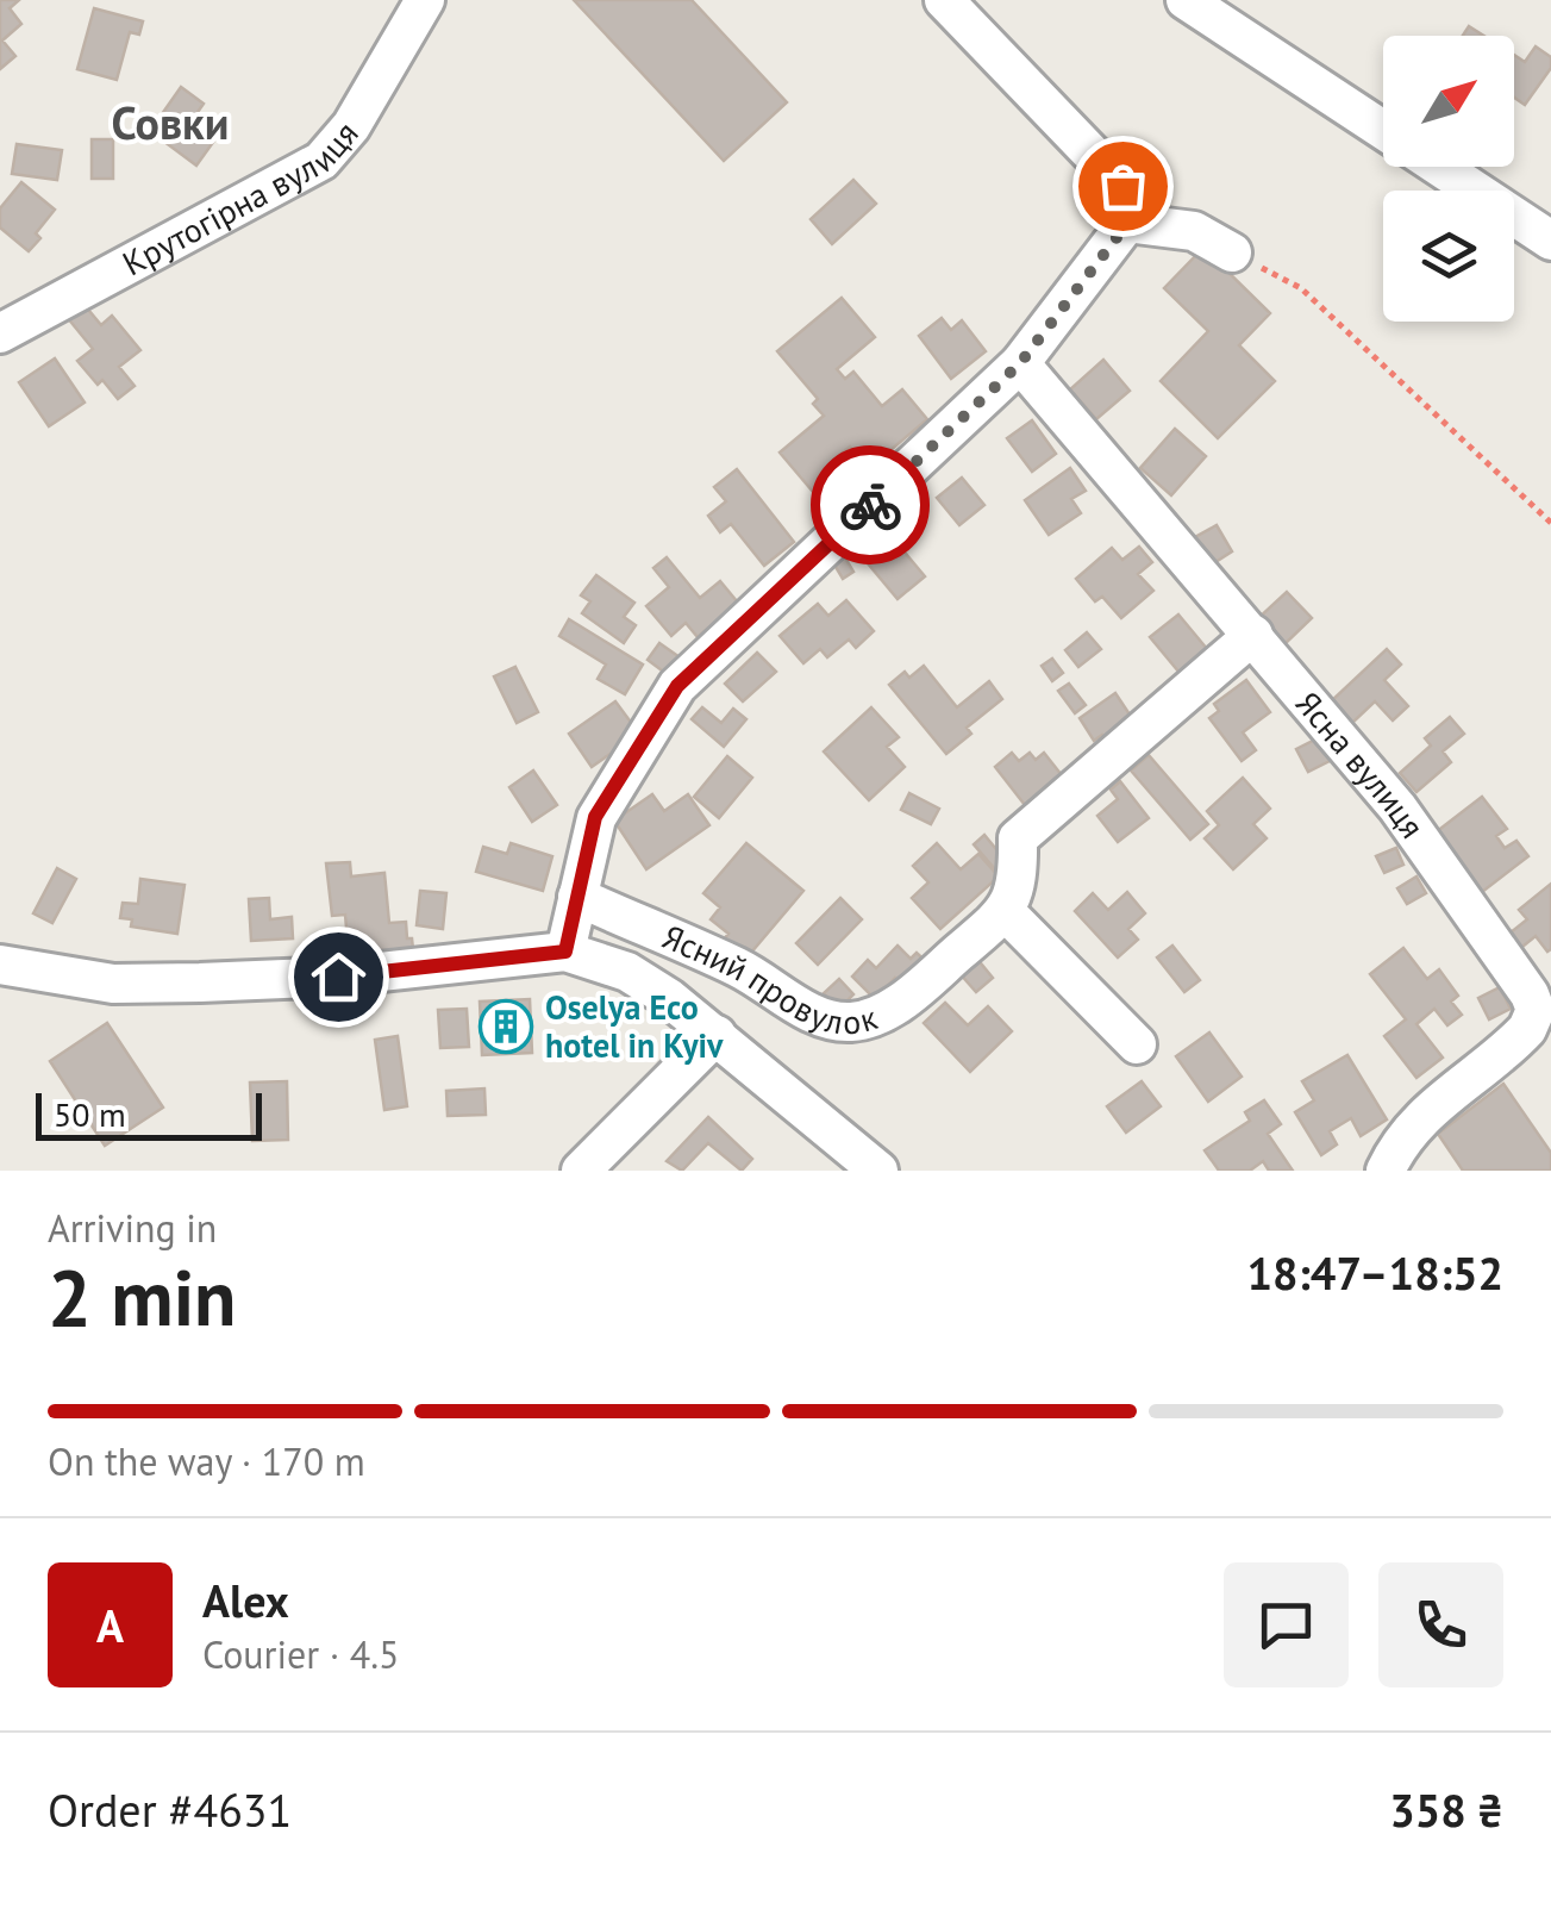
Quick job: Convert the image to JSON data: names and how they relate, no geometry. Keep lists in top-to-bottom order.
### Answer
{
  "streets": {
    "street": ["Крутогірна вулиця", "Ясна вулиця", "Ясний провулок"]
  },
  "districts": ["Совки"],
  "places": {
    "building": ["Oselya Eco hotel in Kyiv"]
  },
  "scale_bar": "50 m",
  "north": "top right",
  "page": {
    "scale": "50 m",
    "heading": ["2 min", "Arriving in", "18:47–18:52"],
    "panel": [
      "Alex",
      "Courier · 4.5",
      "Order #4631",
      "358 ₴"
    ],
    "bar": "On the way · 170 m",
    "round": "A"
  }
}
